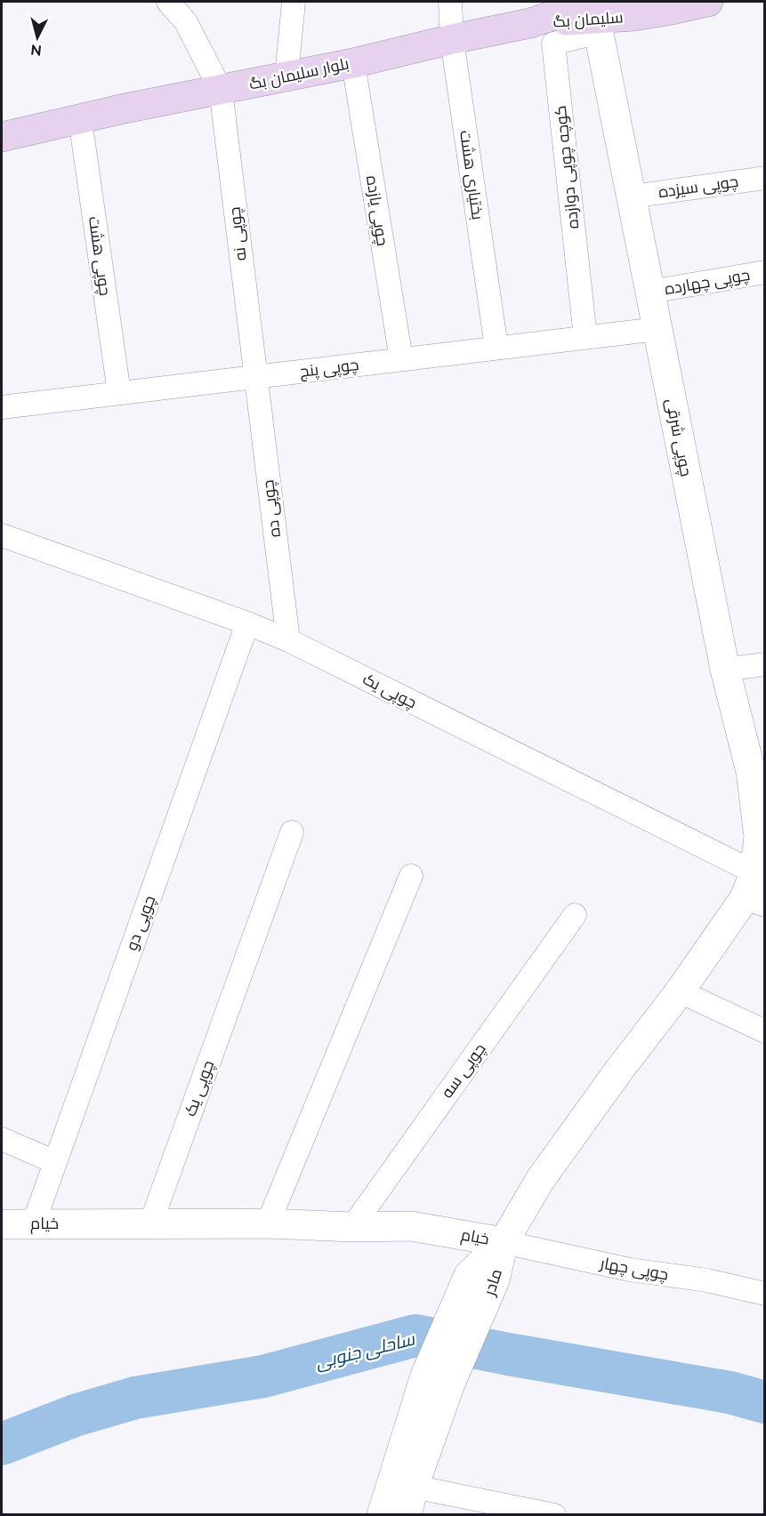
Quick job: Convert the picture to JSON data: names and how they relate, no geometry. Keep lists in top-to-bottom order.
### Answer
{
  "streets": {
    "main road": ["سلیمان بگ", "بلوار سلیمان بگ"],
    "street": [
      "کوچه چوپی دوازده",
      "بختیاری هشت",
      "چوپی سیزده",
      "چوپی یازده",
      "چوپی نه",
      "چوپی هشت",
      "چوپی چهارده",
      "چوپی پنج",
      "چوپی شرقی",
      "چوپی ده",
      "چوپی یک",
      "چوپی دو",
      "چوپی سه",
      "خیام",
      "چوپی چهار",
      "مادر"
    ]
  },
  "crossings": [
    ["سلیمان بگ", "بلوار سلیمان بگ"],
    ["سلیمان بگ", "کوچه چوپی دوازده"],
    ["سلیمان بگ", "چوپی شرقی"],
    ["بلوار سلیمان بگ", "کوچه چوپی دوازده"],
    ["بلوار سلیمان بگ", "بختیاری هشت"],
    ["بلوار سلیمان بگ", "چوپی یازده"],
    ["بلوار سلیمان بگ", "چوپی نه"],
    ["بلوار سلیمان بگ", "چوپی هشت"],
    ["بلوار سلیمان بگ", "چوپی شرقی"],
    ["کوچه چوپی دوازده", "چوپی پنج"],
    ["کوچه چوپی دوازده", "چوپی شرقی"],
    ["بختیاری هشت", "چوپی پنج"],
    ["چوپی سیزده", "چوپی شرقی"],
    ["چوپی یازده", "چوپی پنج"],
    ["چوپی نه", "چوپی پنج"],
    ["چوپی نه", "چوپی ده"],
    ["چوپی هشت", "چوپی پنج"],
    ["چوپی چهارده", "چوپی شرقی"],
    ["چوپی پنج", "چوپی شرقی"],
    ["چوپی پنج", "چوپی ده"],
    ["چوپی شرقی", "چوپی یک"],
    ["چوپی شرقی", "خیام"],
    ["چوپی ده", "چوپی یک"],
    ["چوپی یک", "چوپی دو"],
    ["چوپی یک", "خیام"],
    ["چوپی دو", "خیام"],
    ["چوپی سه", "خیام"],
    ["خیام", "چوپی چهار"],
    ["خیام", "مادر"],
    ["چوپی چهار", "مادر"]
  ],
  "water": ["ساحلی جنوبی"],
  "north": "bottom"
}
